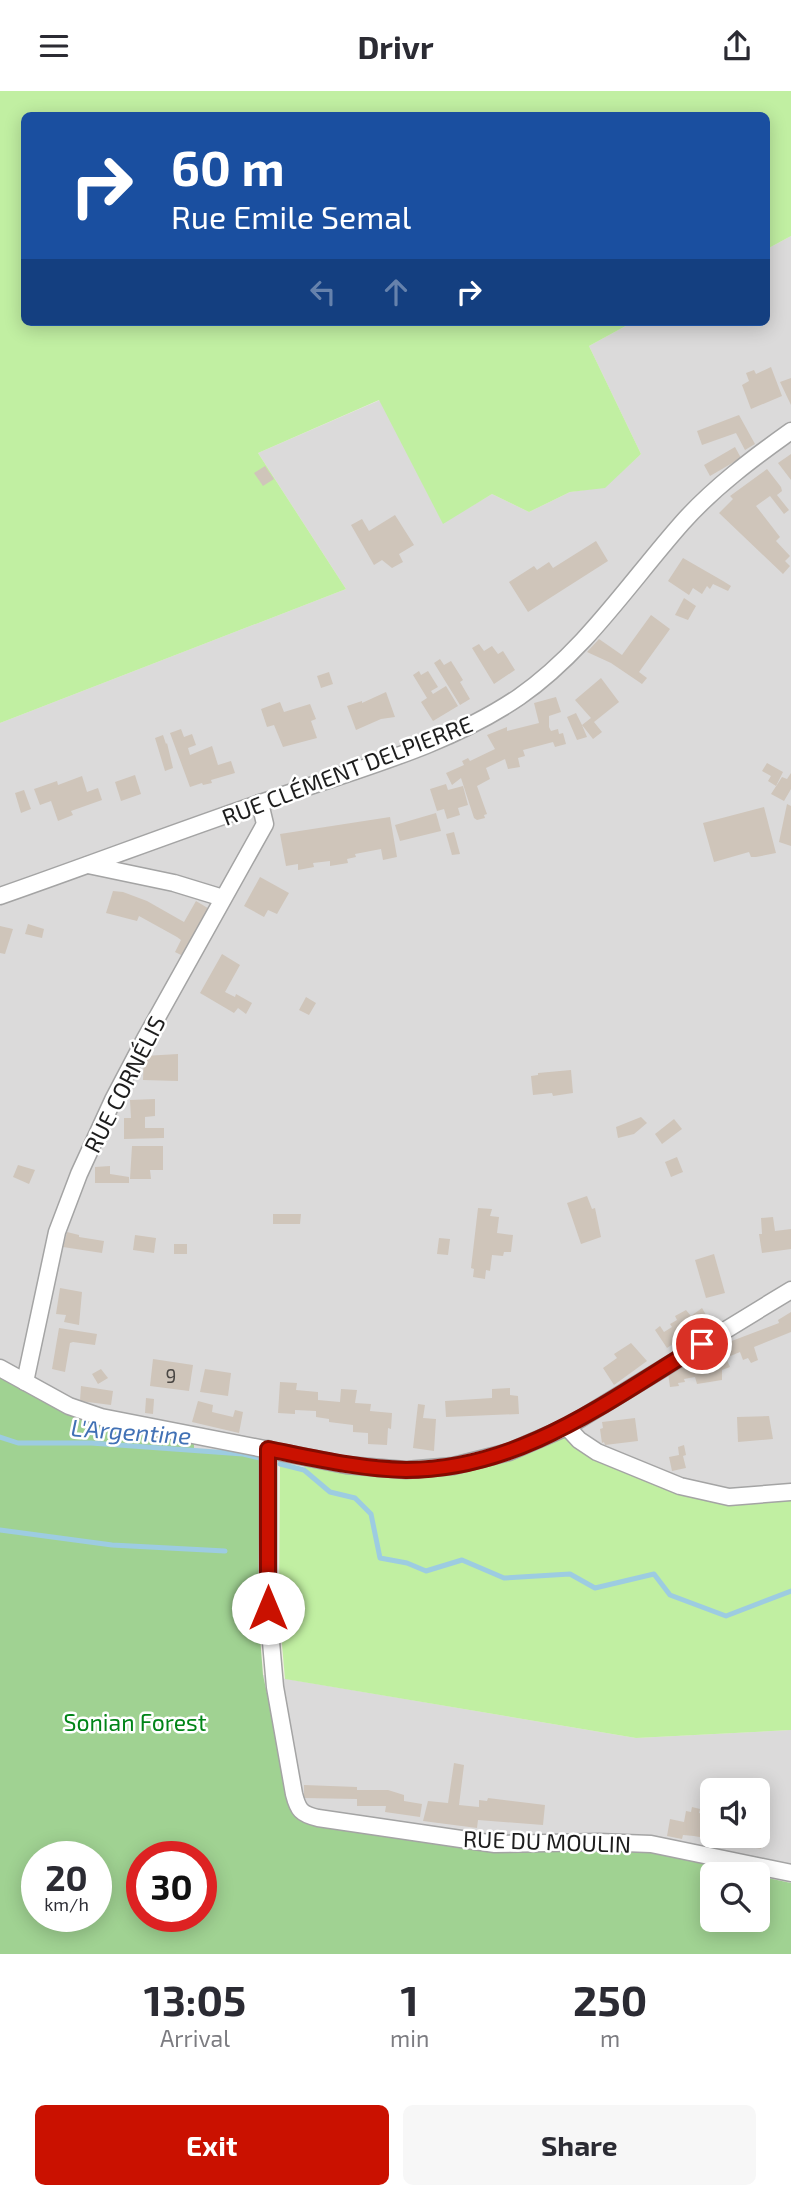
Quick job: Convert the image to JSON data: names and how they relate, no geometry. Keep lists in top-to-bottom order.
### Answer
{
  "streets": {
    "street": ["RUE CLÉMENT DELPIERRE", "RUE CORNÉLIS", "RUE DU MOULIN"]
  },
  "crossings": [
    ["RUE CLÉMENT DELPIERRE", "RUE CORNÉLIS"]
  ],
  "water": ["L'Argentine"],
  "parks": ["Sonian Forest"],
  "house_numbers": ["9"],
  "page": {
    "header": "Drivr",
    "turn": ["60 m", "Rue Emile Semal"],
    "speed": "20 km/h",
    "limit": "30",
    "eta": [
      "13:05",
      "Arrival",
      "1",
      "min",
      "250",
      "m"
    ],
    "buttons": ["Exit", "Share"]
  }
}
